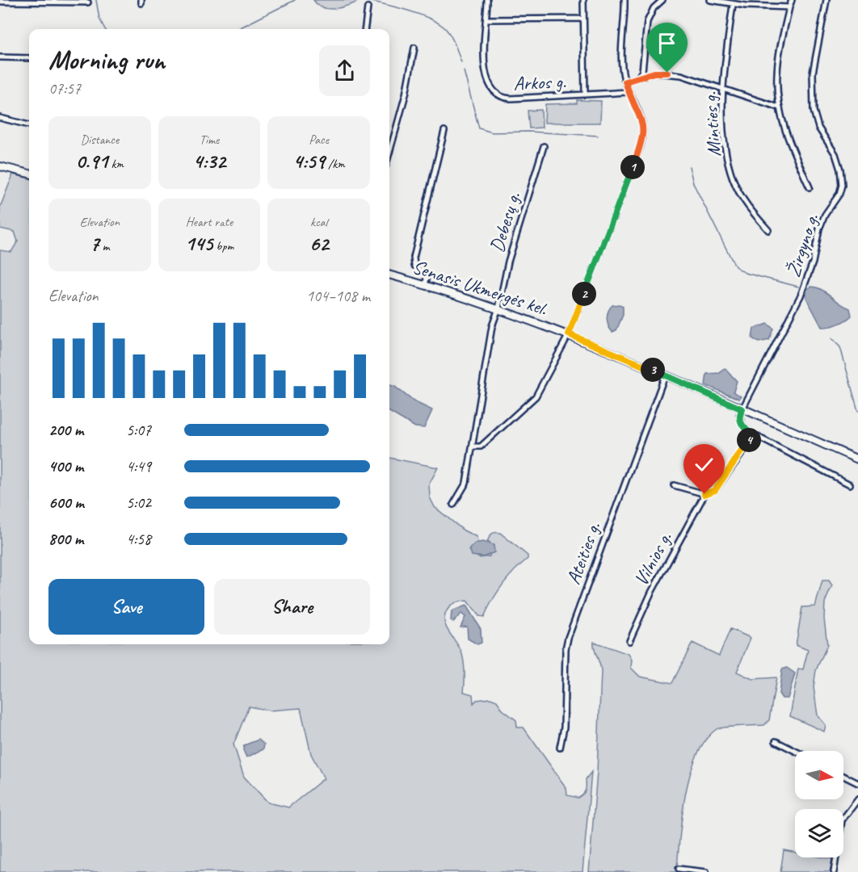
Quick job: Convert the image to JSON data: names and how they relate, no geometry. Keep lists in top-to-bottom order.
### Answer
{
  "streets": {
    "main road": ["Senasis Ukmergės kel."],
    "street": [
      "Arkos g.",
      "Minties g.",
      "Debesų g.",
      "Žirgyno g.",
      "Ateities g.",
      "Vilnios g."
    ]
  },
  "crossings": [
    ["Debesų g.", "Senasis Ukmergės kel."],
    ["Žirgyno g.", "Senasis Ukmergės kel."],
    ["Senasis Ukmergės kel.", "Ateities g."]
  ],
  "north": "right",
  "page": {
    "heading": ["Morning run", "07:57"],
    "stats": [
      ["Distance", "0.91 km"],
      ["Time", "4:32"],
      ["Pace", "4:59 /km"],
      ["Elevation", "7 m"],
      ["Heart rate", "145 bpm"],
      ["kcal", "62"]
    ],
    "pins": [
      "1",
      "2",
      "3",
      "4"
    ],
    "chart": ["Elevation", "104–108 m"],
    "list": [
      {
        "name": "200 m",
        "note": "5:07"
      },
      {
        "name": "400 m",
        "note": "4:49"
      },
      {
        "name": "600 m",
        "note": "5:02"
      },
      {
        "name": "800 m",
        "note": "4:58"
      }
    ],
    "buttons": ["Save", "Share"]
  }
}
